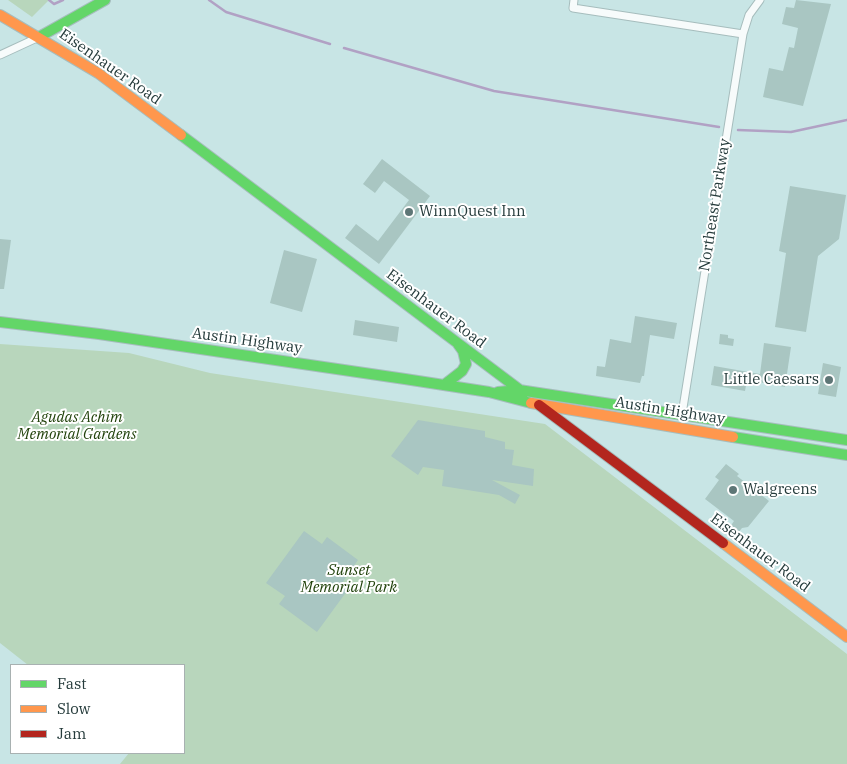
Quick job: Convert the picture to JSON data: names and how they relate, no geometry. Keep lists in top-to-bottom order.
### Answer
{
  "streets": {
    "main road": ["Eisenhauer Road", "Austin Highway"],
    "street": ["Northeast Parkway"]
  },
  "crossings": [
    ["Eisenhauer Road", "Austin Highway"],
    ["Northeast Parkway", "Austin Highway"]
  ],
  "parks": ["Agudas Achim Memorial Gardens", "Sunset Memorial Park"],
  "places": ["WinnQuest Inn", "Little Caesars", "Walgreens"],
  "legend": ["Fast", "Slow", "Jam"]
}
